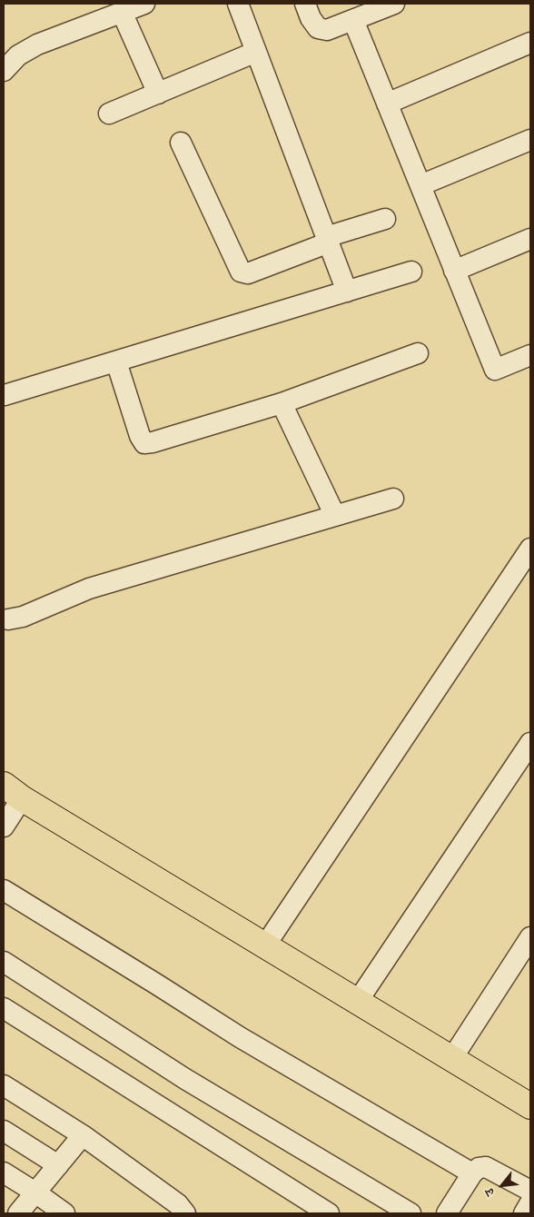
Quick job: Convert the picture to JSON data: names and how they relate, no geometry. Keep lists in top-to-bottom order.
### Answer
{
  "north": "bottom left"
}
